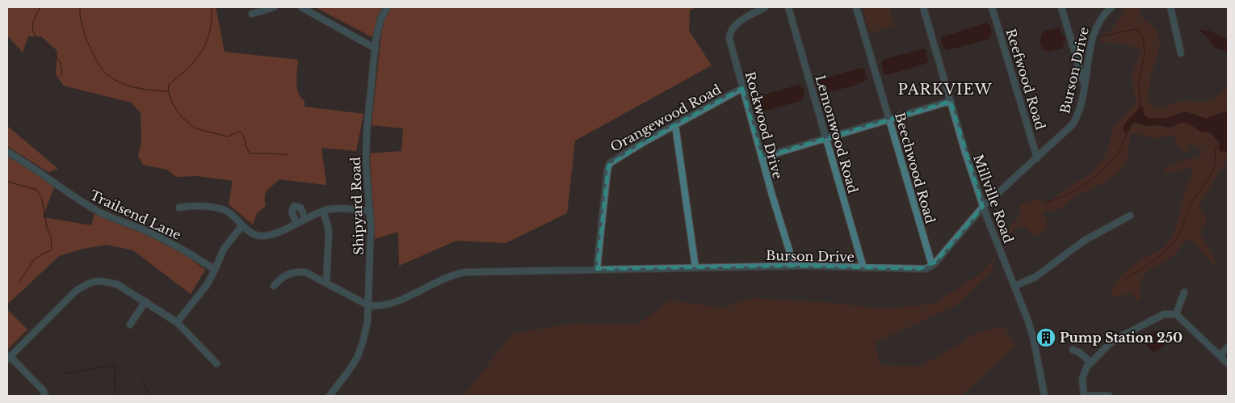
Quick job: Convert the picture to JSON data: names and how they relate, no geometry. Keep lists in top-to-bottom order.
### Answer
{
  "streets": {
    "street": [
      "Burson Drive",
      "Reefwood Road",
      "Orangewood Road",
      "Rockwood Drive",
      "Lemonwood Road",
      "Beechwood Road",
      "Millville Road",
      "Shipyard Road",
      "Trailsend Lane"
    ]
  },
  "crossings": [
    ["Burson Drive", "Reefwood Road"],
    ["Burson Drive", "Orangewood Road"],
    ["Burson Drive", "Rockwood Drive"],
    ["Burson Drive", "Lemonwood Road"],
    ["Burson Drive", "Beechwood Road"],
    ["Burson Drive", "Millville Road"],
    ["Burson Drive", "Shipyard Road"],
    ["Orangewood Road", "Rockwood Drive"]
  ],
  "districts": ["PARKVIEW"],
  "places": {
    "building": ["Pump Station 250"]
  }
}
